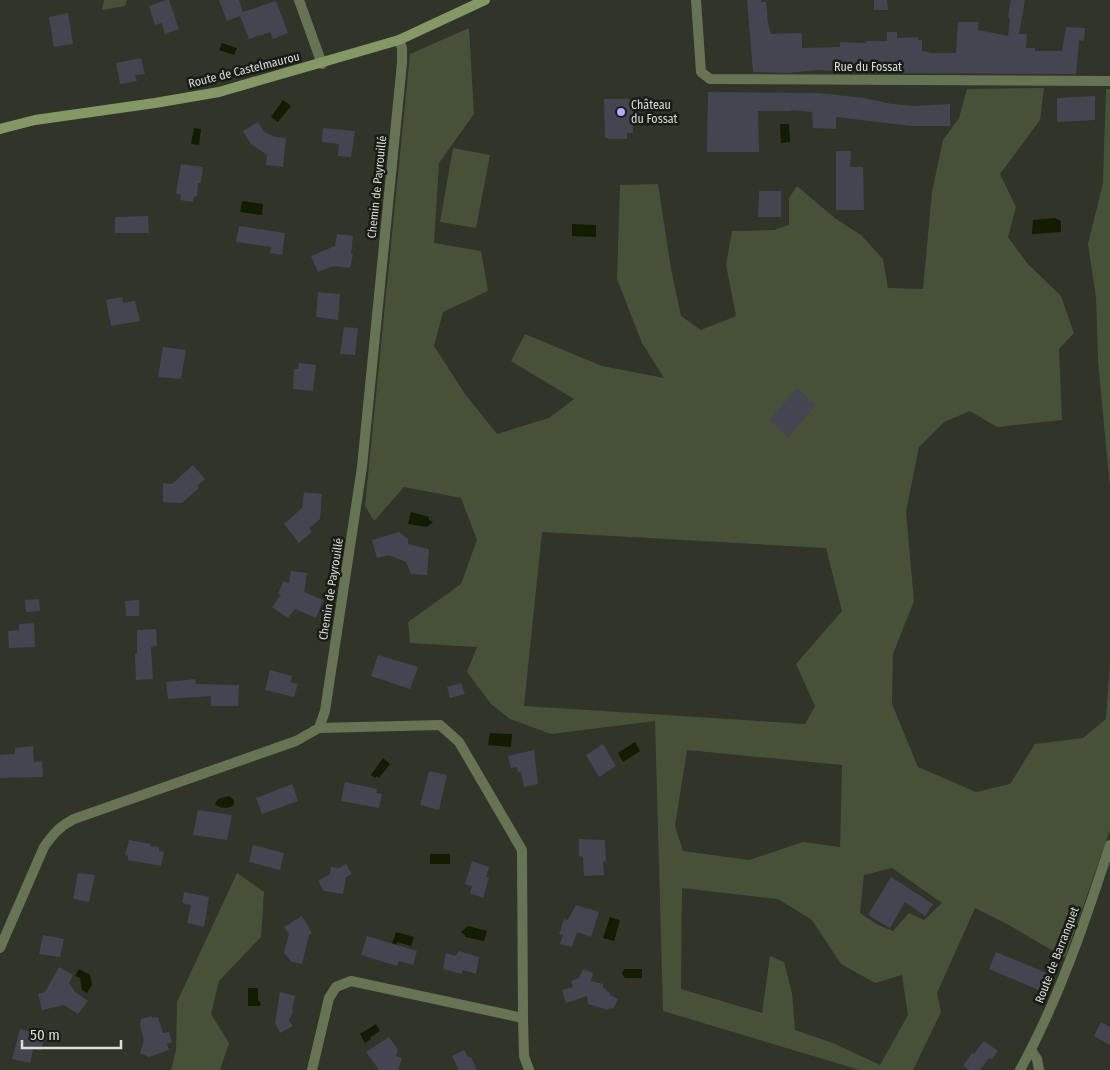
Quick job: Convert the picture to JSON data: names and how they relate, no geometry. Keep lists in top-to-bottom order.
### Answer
{
  "streets": {
    "street": [
      "Rue du Fossat",
      "Route de Castelmaurou",
      "Chemin de Payrouillé",
      "Route de Barranquet"
    ]
  },
  "crossings": [
    ["Route de Castelmaurou", "Chemin de Payrouillé"]
  ],
  "places": ["Château du Fossat"],
  "scale_bar": "50 m"
}
